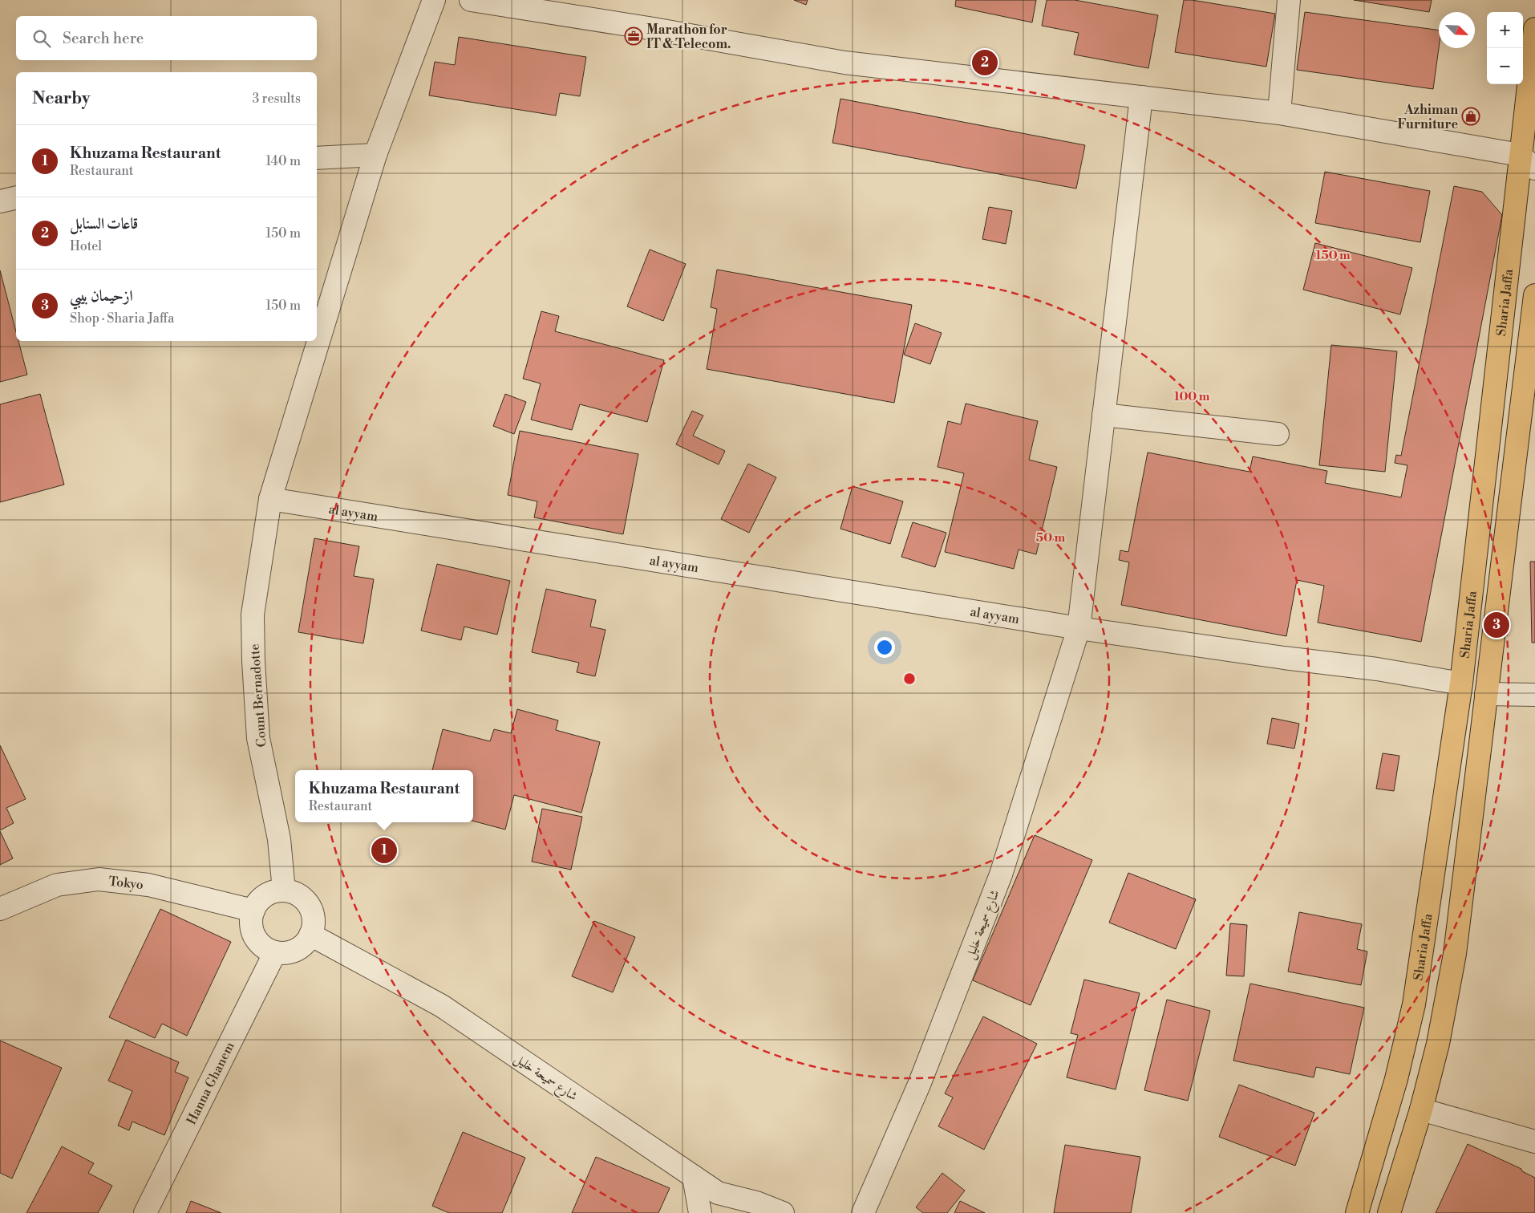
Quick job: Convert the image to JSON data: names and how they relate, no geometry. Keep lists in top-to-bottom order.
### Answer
{
  "streets": {
    "main road": ["Sharia Jaffa"],
    "street": [
      "al ayyam",
      "Count Bernadotte",
      "Tokyo",
      "شارع سميحة خليل",
      "Hanna Ghanem"
    ]
  },
  "crossings": [
    ["Sharia Jaffa", "al ayyam"],
    ["al ayyam", "Count Bernadotte"],
    ["al ayyam", "شارع سميحة خليل"],
    ["Count Bernadotte", "Tokyo"],
    ["Count Bernadotte", "شارع سميحة خليل"],
    ["Count Bernadotte", "Hanna Ghanem"],
    ["Tokyo", "شارع سميحة خليل"],
    ["Tokyo", "Hanna Ghanem"],
    ["شارع سميحة خليل", "Hanna Ghanem"]
  ],
  "places": {
    "office": ["Marathon for IT & Telecom."],
    "shop": ["Azhiman Furniture"]
  },
  "north": "bottom right",
  "page": {
    "map_buttons": ["+", "−"],
    "search": "Search here",
    "pins": ["2", "3", "1"],
    "heading": ["Nearby", "3 results"],
    "list": [
      {
        "mark": "1",
        "name": "Khuzama Restaurant",
        "note": "Restaurant",
        "value": "140 m"
      },
      {
        "mark": "2",
        "name": "قاعات السنابل",
        "note": "Hotel",
        "value": "150 m"
      },
      {
        "mark": "3",
        "name": "ازحيمان بيبي",
        "note": "Shop · Sharia Jaffa",
        "value": "150 m"
      }
    ],
    "popup": ["Khuzama Restaurant", "Restaurant"]
  },
  "rings": ["150 m", "100 m", "50 m"]
}
